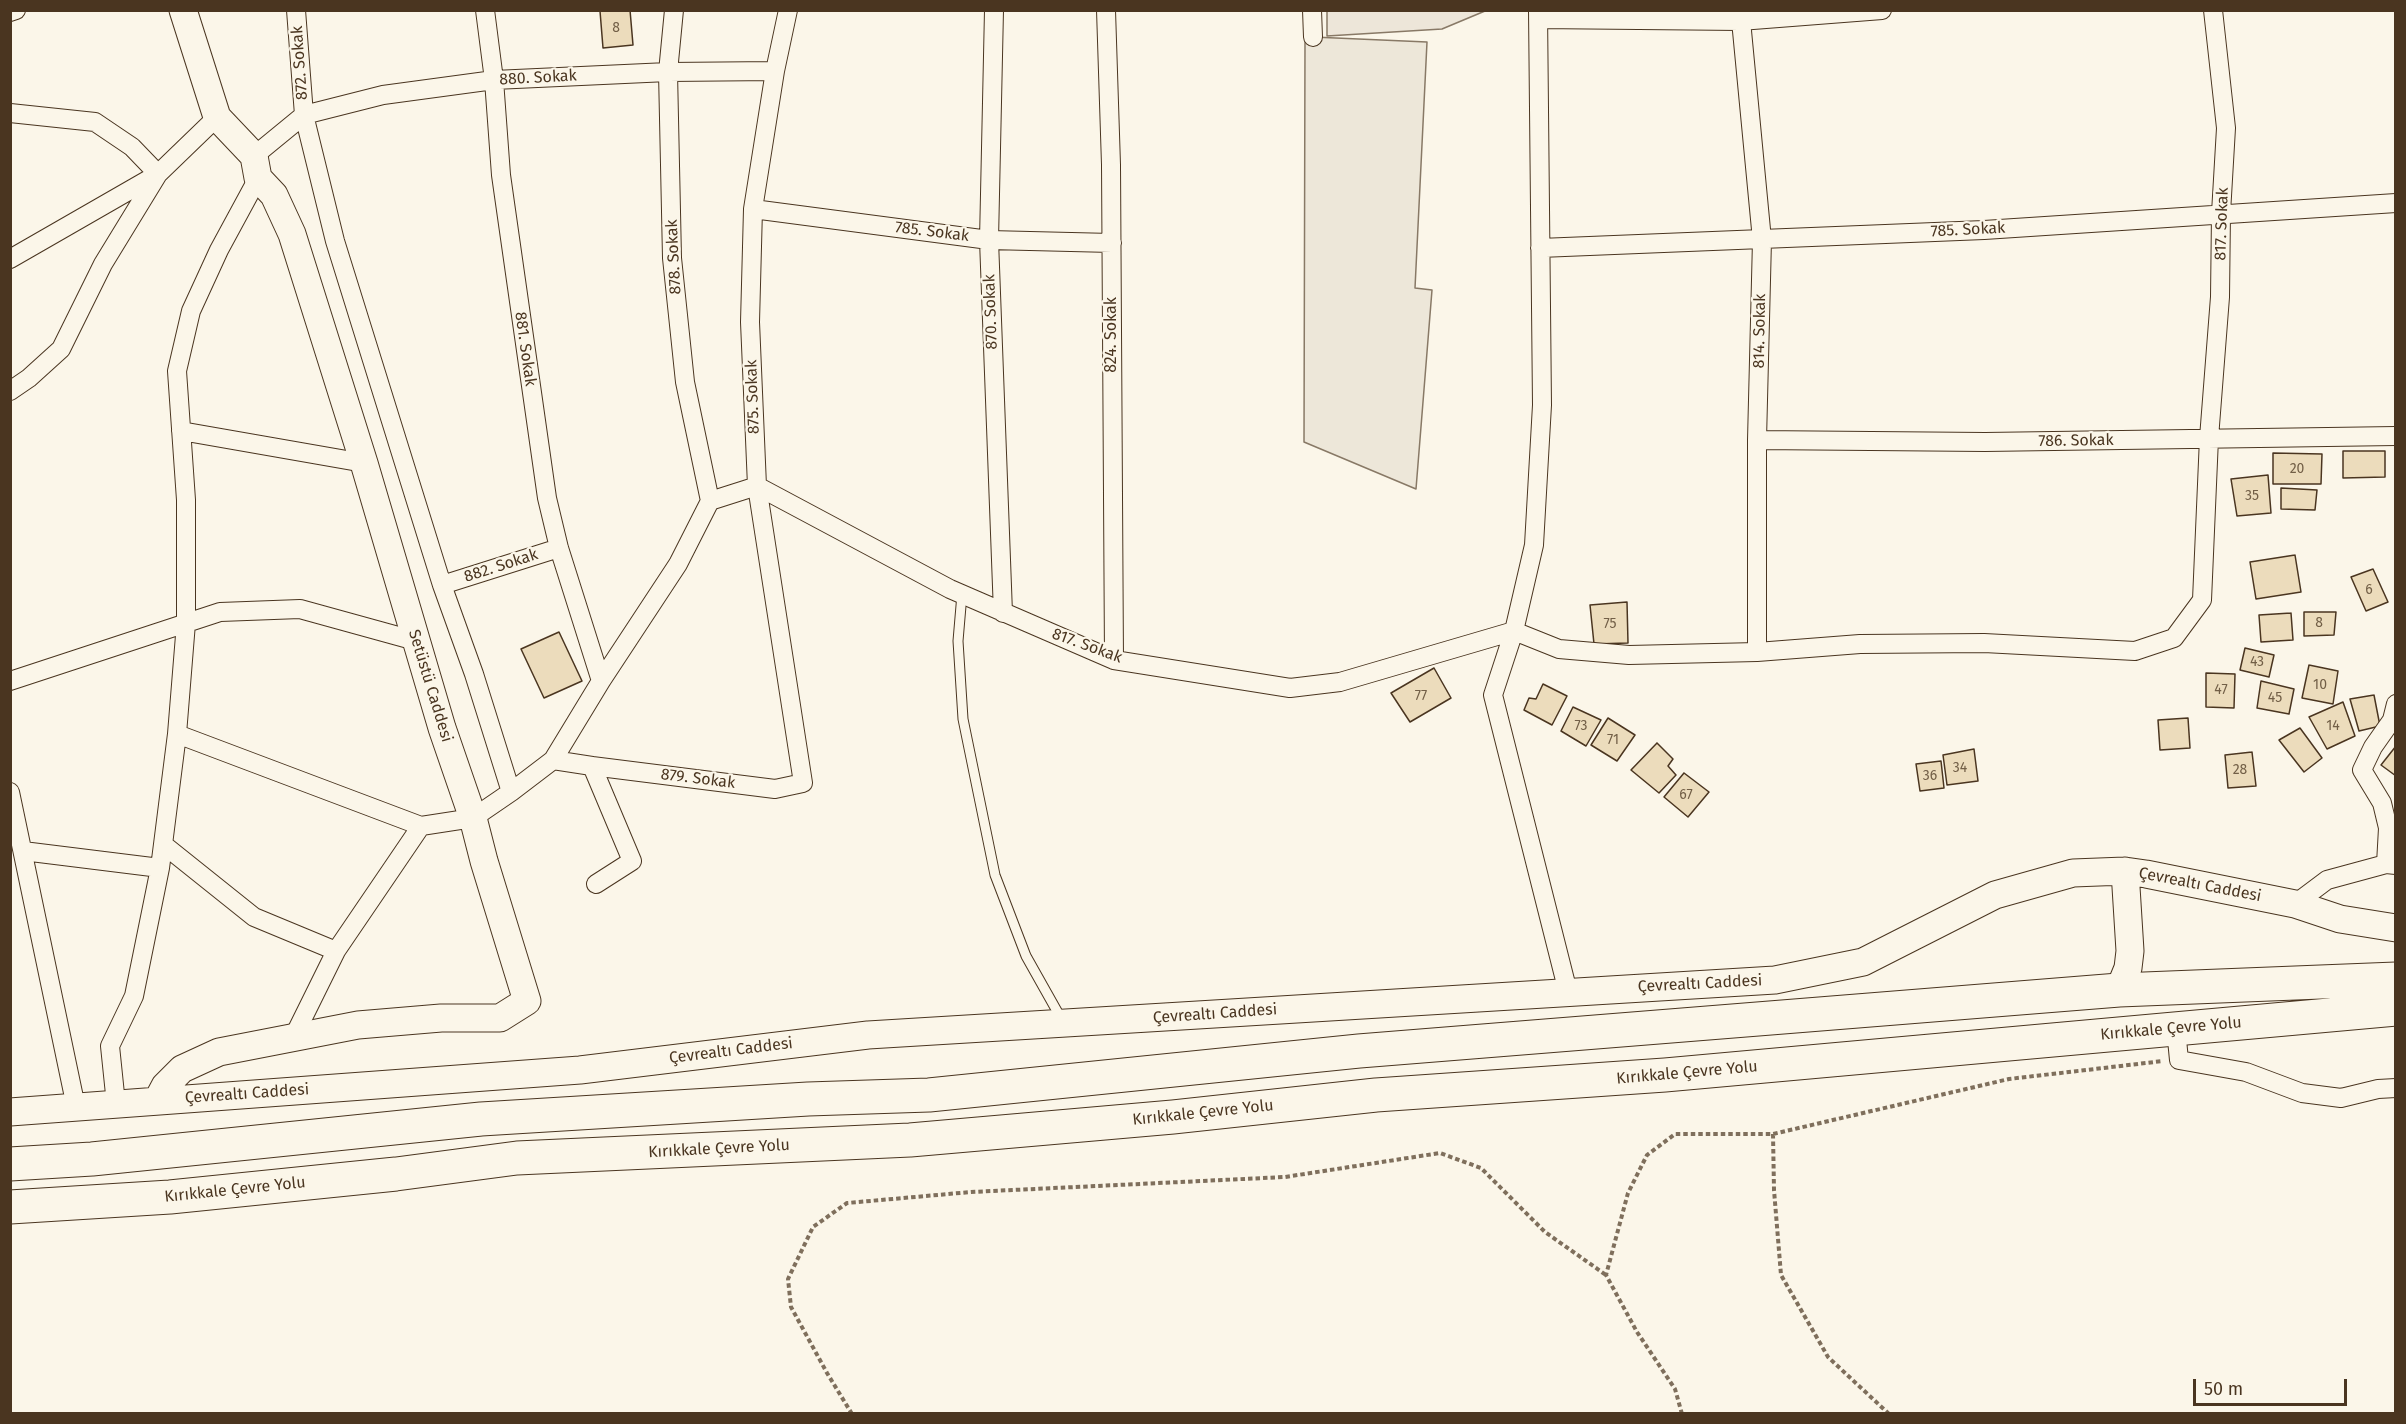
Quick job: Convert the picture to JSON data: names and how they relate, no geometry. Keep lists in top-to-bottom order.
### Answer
{
  "streets": {
    "highway": ["Kırıkkale Çevre Yolu"],
    "main road": ["Setüstü Caddesi", "Çevrealtı Caddesi"],
    "street": [
      "872. Sokak",
      "880. Sokak",
      "817. Sokak",
      "785. Sokak",
      "878. Sokak",
      "870. Sokak",
      "814. Sokak",
      "824. Sokak",
      "881. Sokak",
      "875. Sokak",
      "786. Sokak",
      "882. Sokak",
      "879. Sokak"
    ]
  },
  "crossings": [
    ["872. Sokak", "880. Sokak"],
    ["872. Sokak", "882. Sokak"],
    ["880. Sokak", "878. Sokak"],
    ["880. Sokak", "881. Sokak"],
    ["880. Sokak", "875. Sokak"],
    ["817. Sokak", "785. Sokak"],
    ["817. Sokak", "870. Sokak"],
    ["817. Sokak", "814. Sokak"],
    ["817. Sokak", "824. Sokak"],
    ["817. Sokak", "875. Sokak"],
    ["817. Sokak", "786. Sokak"],
    ["785. Sokak", "870. Sokak"],
    ["785. Sokak", "814. Sokak"],
    ["785. Sokak", "824. Sokak"],
    ["785. Sokak", "875. Sokak"],
    ["814. Sokak", "786. Sokak"],
    ["881. Sokak", "882. Sokak"],
    ["875. Sokak", "879. Sokak"],
    ["Setüstü Caddesi", "Çevrealtı Caddesi"]
  ],
  "house_numbers": [
    "8",
    "20",
    "35",
    "6",
    "8",
    "75",
    "43",
    "10",
    "47",
    "77",
    "45",
    "73",
    "14",
    "71",
    "34",
    "28",
    "36",
    "67"
  ],
  "scale_bar": "50 m"
}
